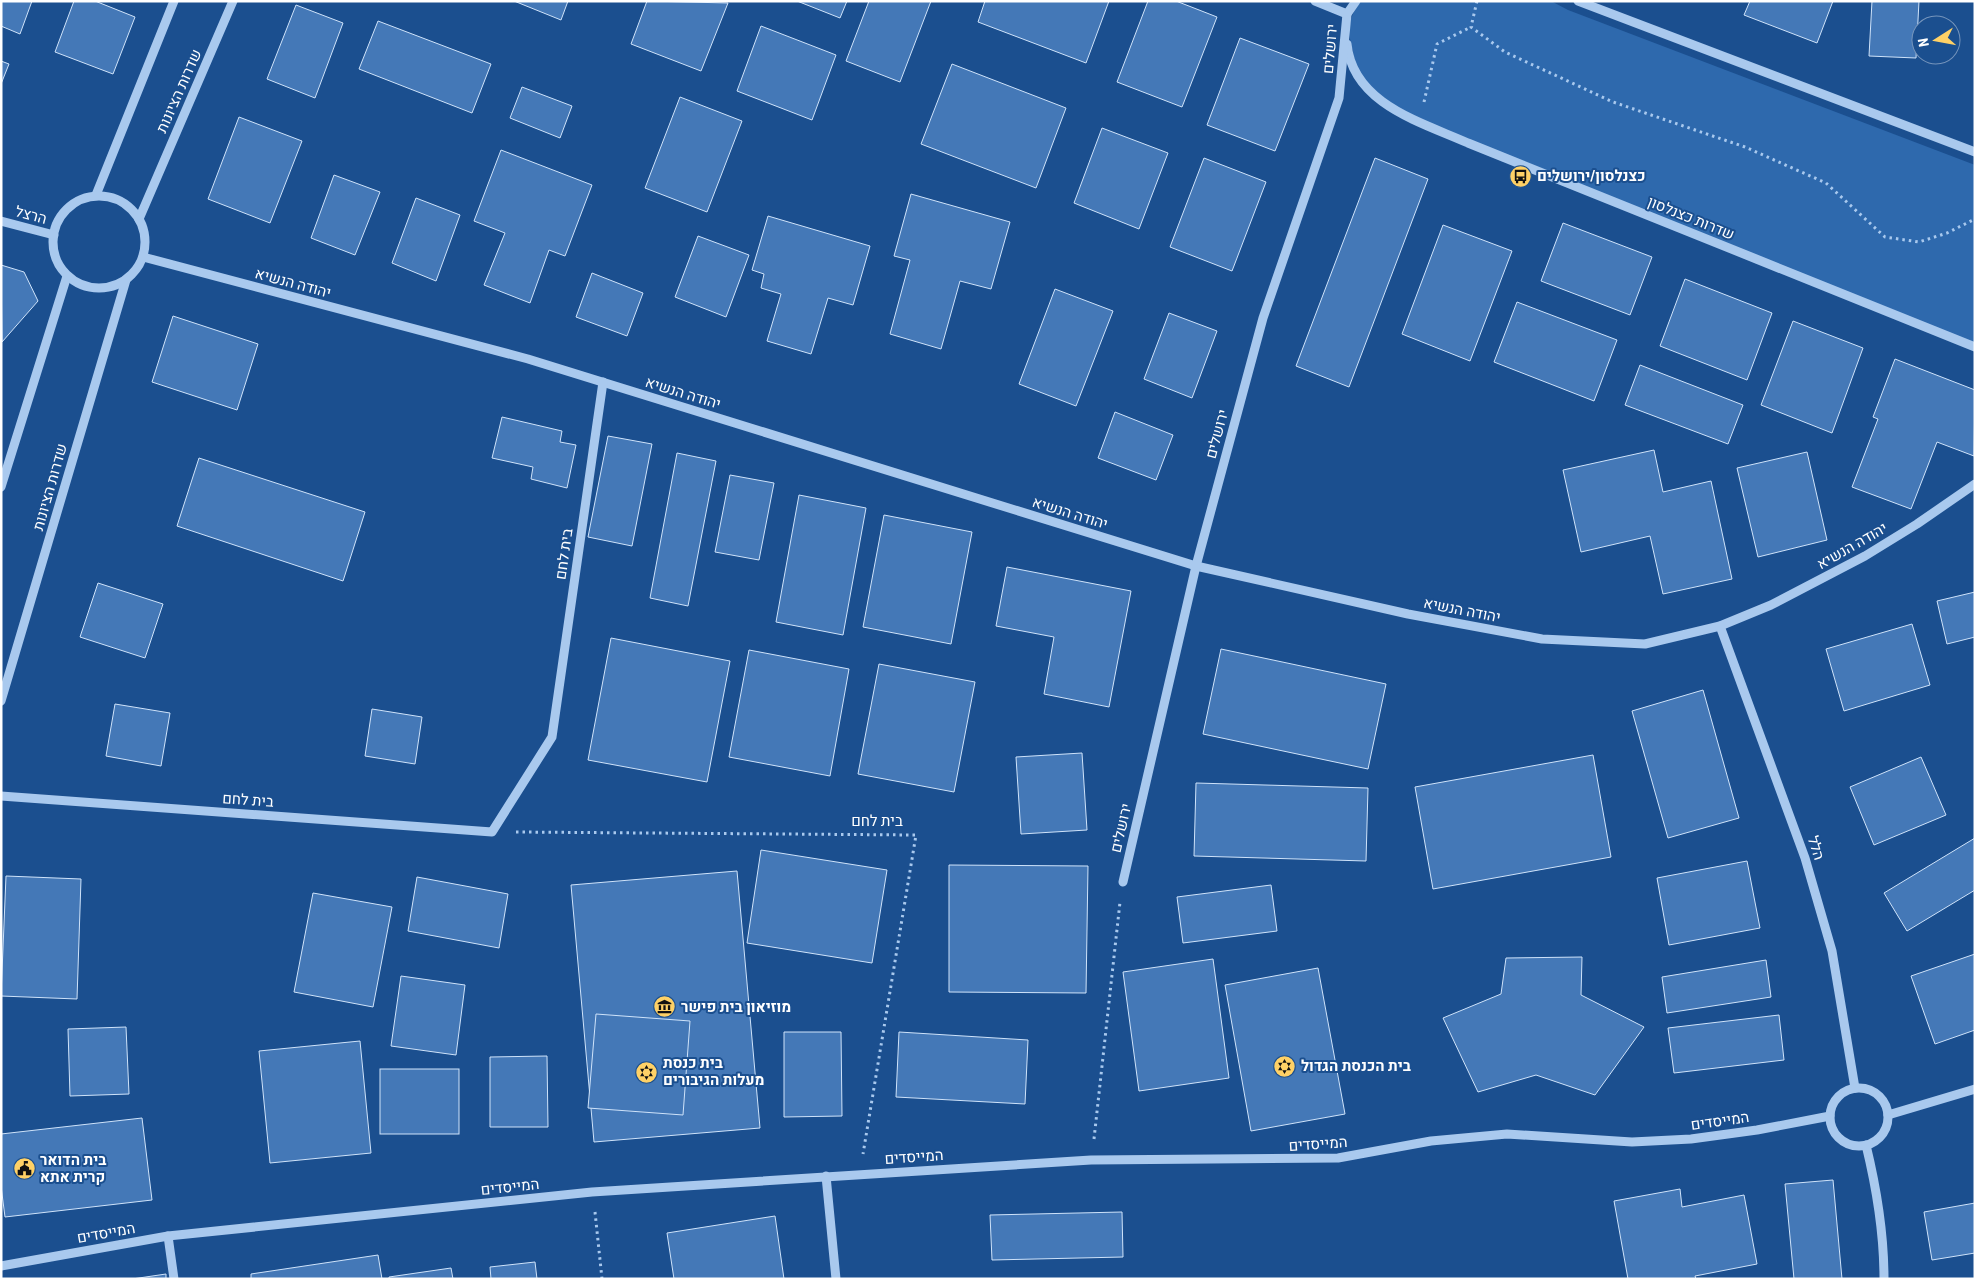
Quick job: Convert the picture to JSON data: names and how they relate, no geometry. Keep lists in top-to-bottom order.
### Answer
{
  "streets": {
    "street": [
      "ירושלים",
      "שדרות הציונות",
      "הרצל",
      "שדרות כצנלסון",
      "יהודה הנשיא",
      "בית לחם",
      "הלל",
      "המייסדים"
    ]
  },
  "crossings": [
    ["ירושלים", "שדרות כצנלסון"],
    ["ירושלים", "יהודה הנשיא"],
    ["שדרות הציונות", "הרצל"],
    ["שדרות הציונות", "יהודה הנשיא"],
    ["הרצל", "יהודה הנשיא"],
    ["יהודה הנשיא", "בית לחם"],
    ["יהודה הנשיא", "הלל"],
    ["בית לחם", "המייסדים"],
    ["הלל", "המייסדים"]
  ],
  "places": {
    "bus stop": ["כצנלסון/ירושלים"],
    "museum": ["מוזיאון בית פישר"],
    "synagogue": ["בית הכנסת הגדול", "בית כנסת מעלות הגיבורים"],
    "public building": ["בית הדואר קרית אתא"]
  },
  "north": "left"
}
